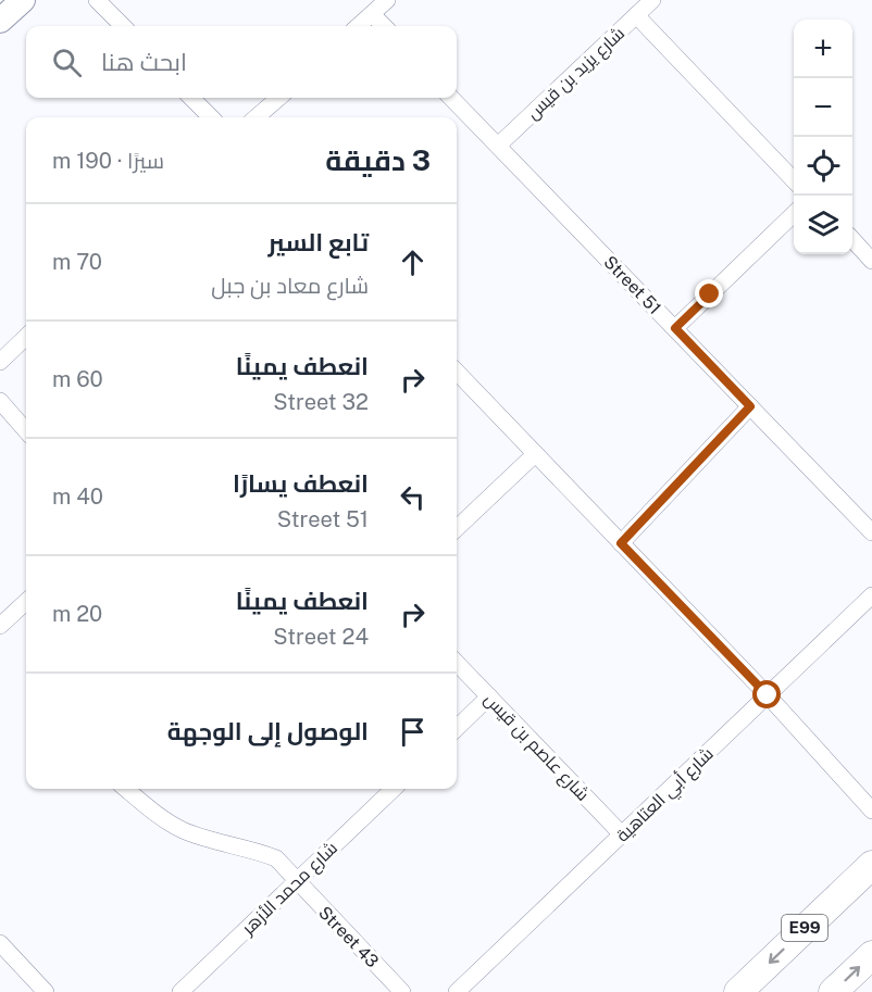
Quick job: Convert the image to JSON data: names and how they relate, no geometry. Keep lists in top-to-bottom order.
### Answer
{
  "streets": {
    "main road": ["E99"],
    "street": [
      "شارع يزيد بن قيس",
      "Street 51",
      "شارع عاصم بن قيس",
      "شارع أبي العتاهية",
      "شارع محمد اﻷزهر",
      "Street 43"
    ]
  },
  "crossings": [
    ["شارع يزيد بن قيس", "Street 51"],
    ["شارع عاصم بن قيس", "شارع أبي العتاهية"],
    ["شارع محمد اﻷزهر", "Street 43"]
  ],
  "page": {
    "map_buttons": ["+", "−"],
    "search": "ابحث هنا",
    "heading": ["3 دقيقة", "سيرًا · 190 m"],
    "list": [
      ["تابع السير", "شارع معاد بن جبل", "70 m"],
      ["انعطف يمينًا", "Street 32", "60 m"],
      ["انعطف يسارًا", "Street 51", "40 m"],
      ["انعطف يمينًا", "Street 24", "20 m"],
      "الوصول إلى الوجهة"
    ]
  }
}
